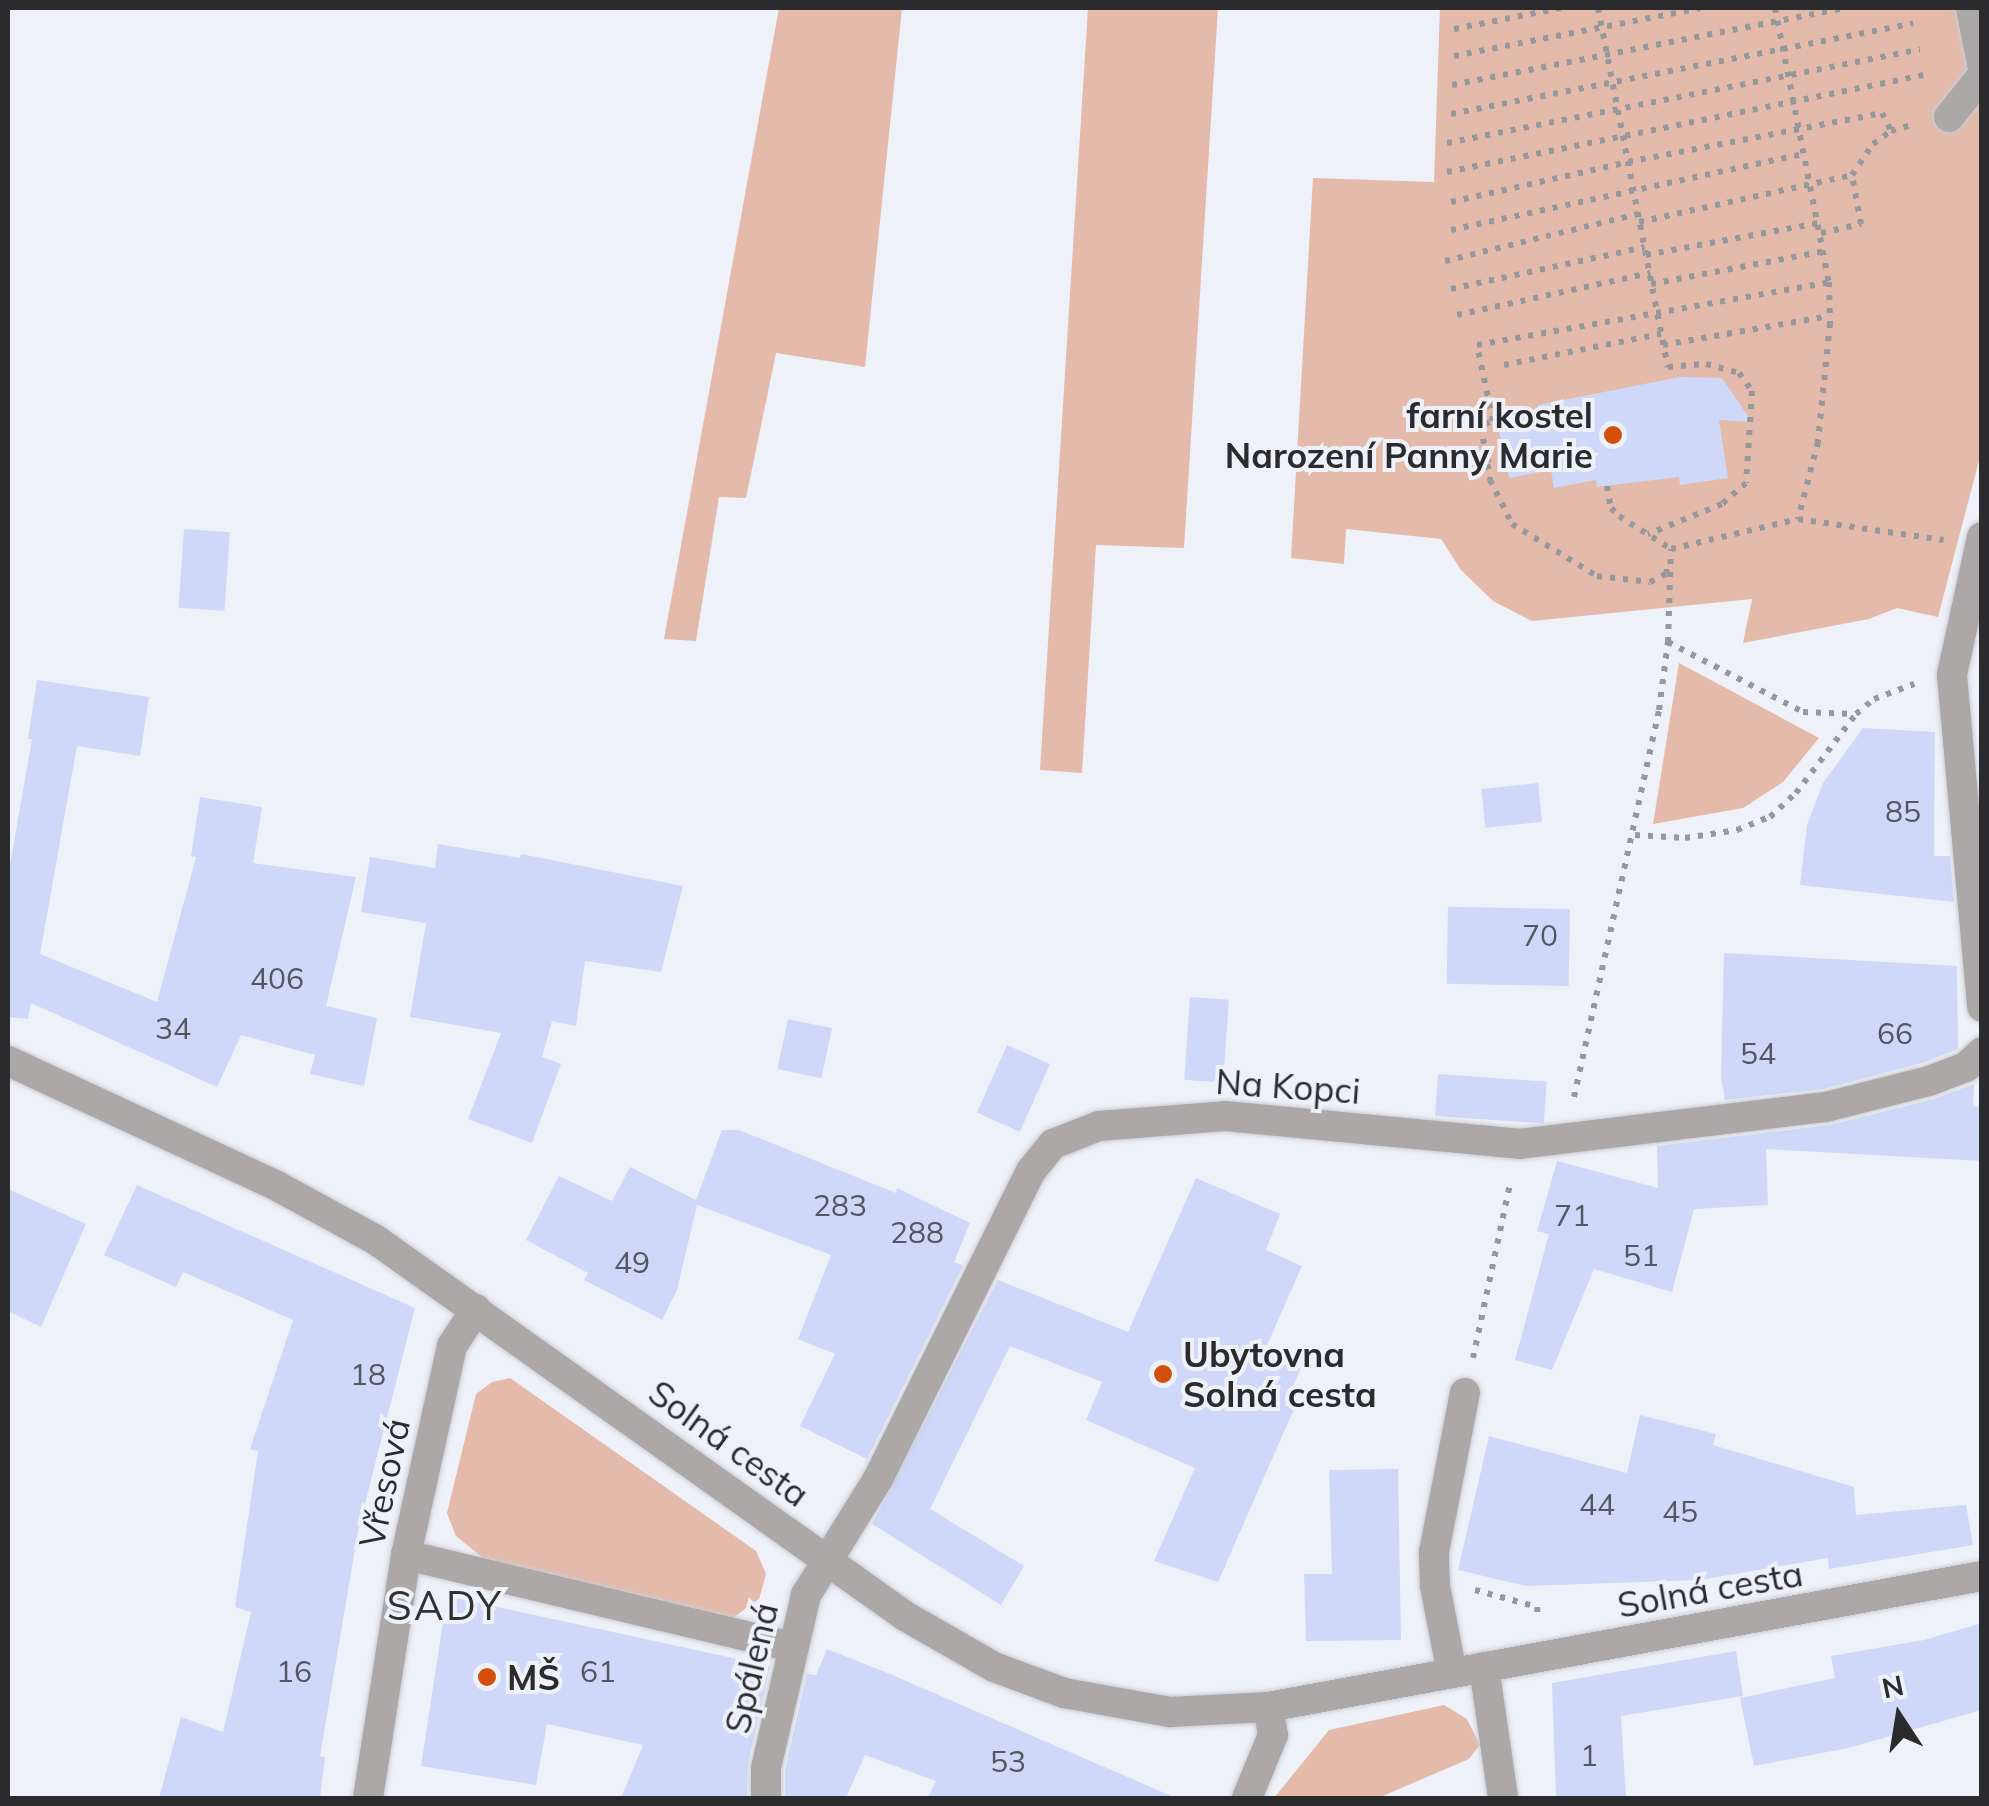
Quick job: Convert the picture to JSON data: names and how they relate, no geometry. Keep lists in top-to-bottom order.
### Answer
{
  "streets": {
    "street": [
      "Na Kopci",
      "Solná cesta",
      "Vřesová",
      "Spálená"
    ]
  },
  "crossings": [
    ["Na Kopci", "Solná cesta"],
    ["Na Kopci", "Spálená"],
    ["Solná cesta", "Vřesová"],
    ["Solná cesta", "Spálená"]
  ],
  "districts": ["SADY"],
  "places": ["farní kostel Narození Panny Marie", "Ubytovna Solná cesta", "MŠ"],
  "house_numbers": [
    "85",
    "70",
    "406",
    "34",
    "66",
    "54",
    "283",
    "71",
    "288",
    "51",
    "49",
    "18",
    "44",
    "45",
    "16",
    "61",
    "1",
    "53"
  ],
  "north": "top"
}
